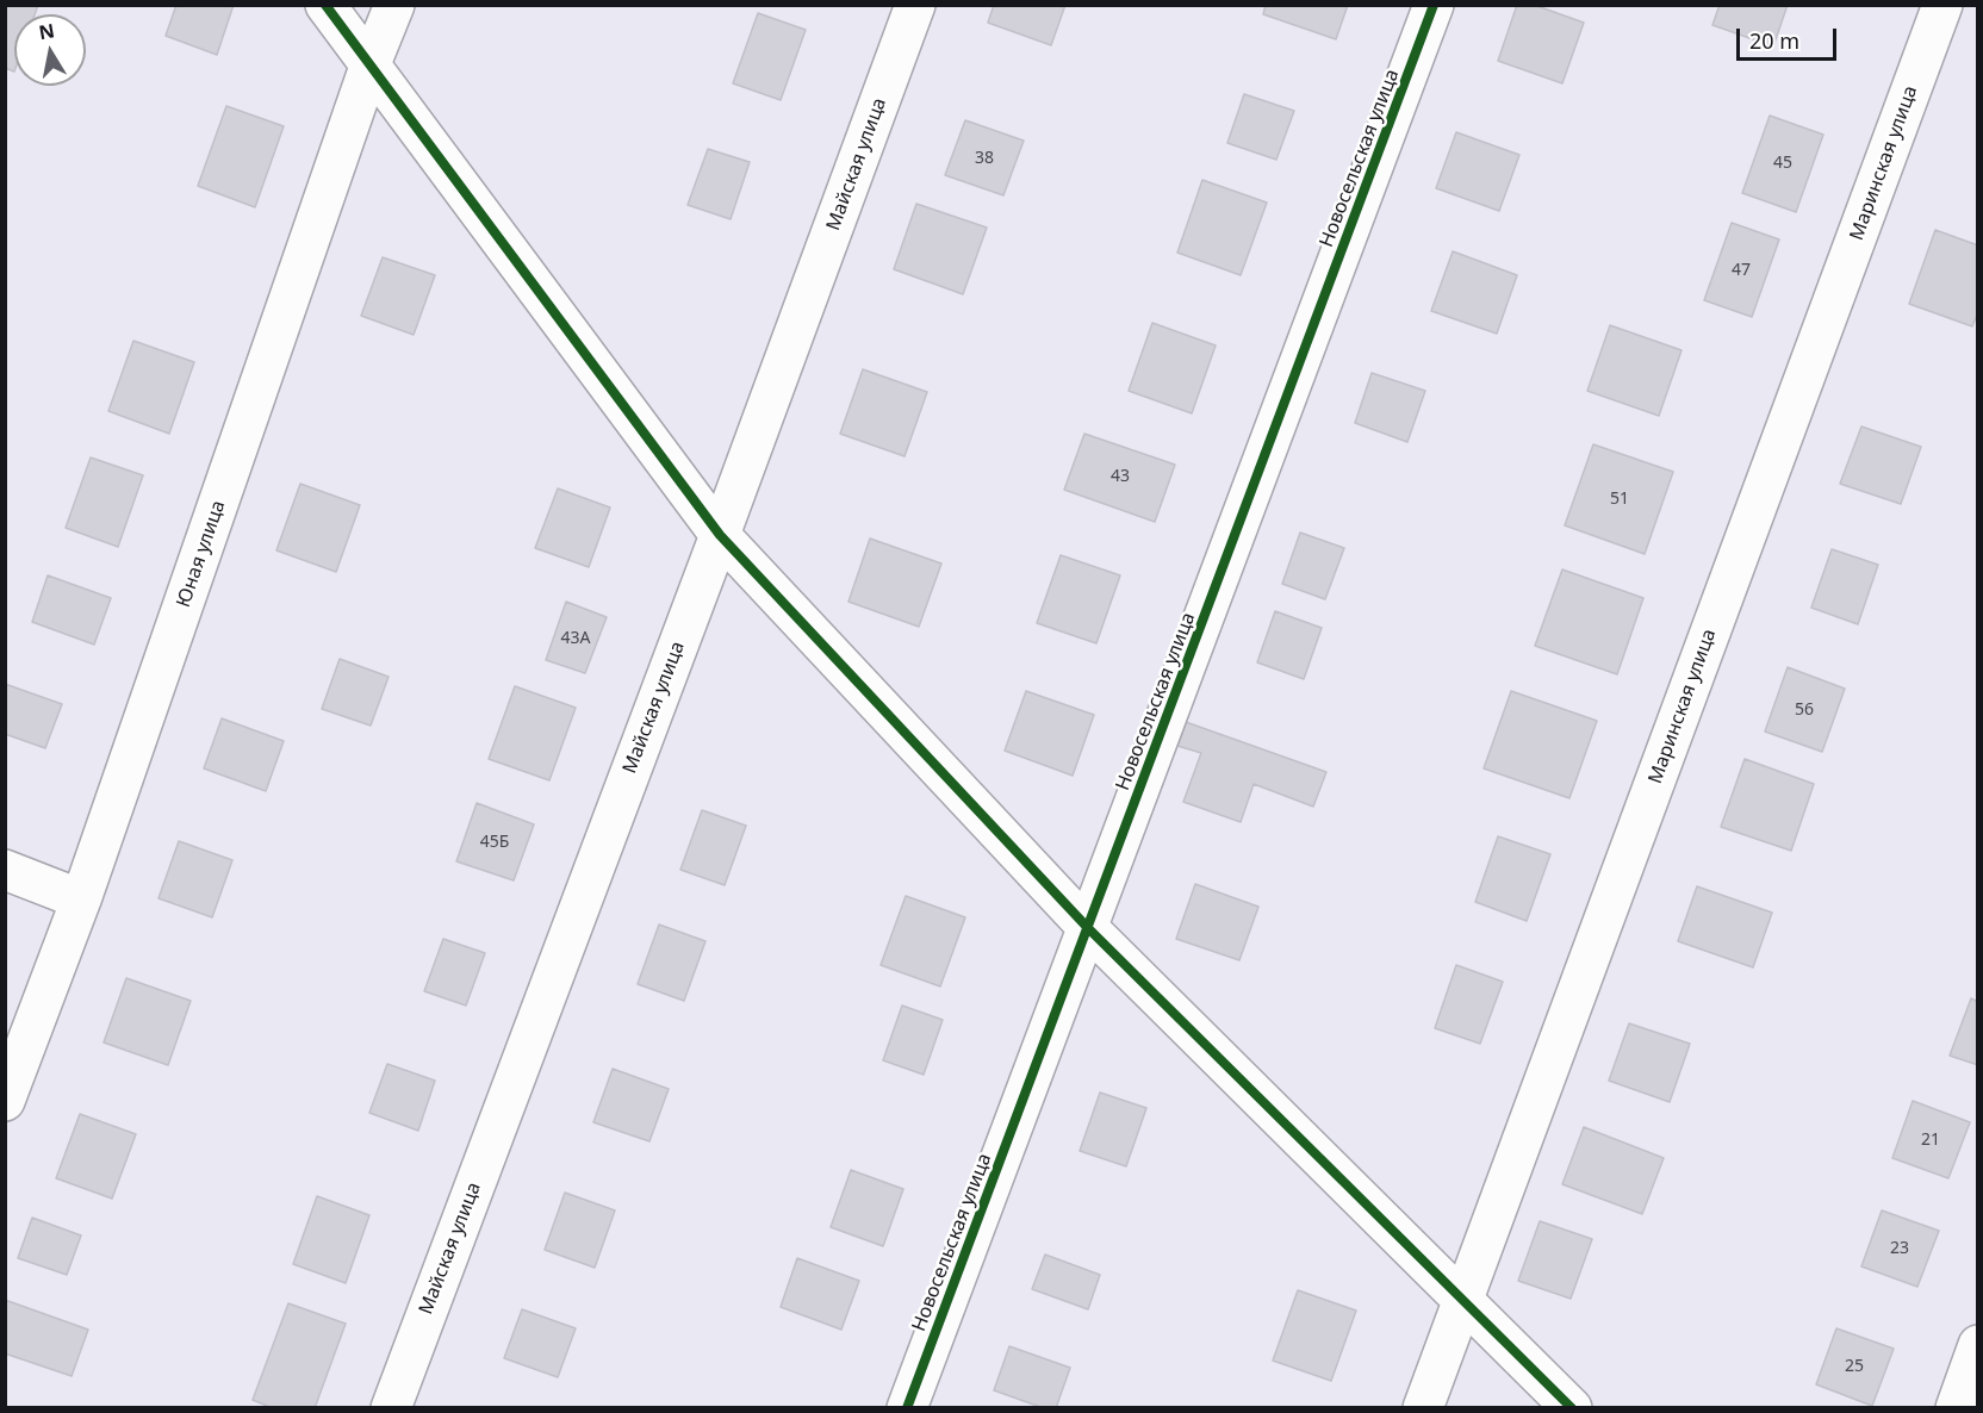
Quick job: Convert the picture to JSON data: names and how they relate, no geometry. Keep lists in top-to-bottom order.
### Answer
{
  "streets": {
    "street": [
      "Новосельская улица",
      "Маринская улица",
      "Майская улица",
      "Юная улица"
    ]
  },
  "house_numbers": [
    "38",
    "45",
    "47",
    "43",
    "51",
    "43А",
    "56",
    "45Б",
    "21",
    "23",
    "25"
  ],
  "scale_bar": "20 m",
  "north": "top"
}
